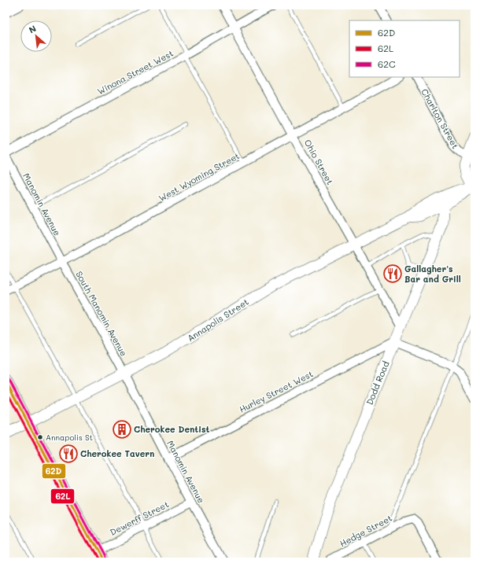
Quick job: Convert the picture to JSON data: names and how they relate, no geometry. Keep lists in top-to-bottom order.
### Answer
{
  "streets": {
    "street": [
      "Winona Street West",
      "Charlton Street",
      "Ohio Street",
      "West Wyoming Street",
      "Manomin Avenue",
      "South Manomin Avenue",
      "Annapolis Street",
      "Dodd Road",
      "Hurley Street West",
      "Dewerff Street",
      "Hedge Street"
    ]
  },
  "crossings": [
    ["Winona Street West", "Ohio Street"],
    ["Charlton Street", "Annapolis Street"],
    ["Ohio Street", "West Wyoming Street"],
    ["Ohio Street", "Annapolis Street"],
    ["Ohio Street", "Dodd Road"],
    ["West Wyoming Street", "Manomin Avenue"],
    ["West Wyoming Street", "South Manomin Avenue"],
    ["Manomin Avenue", "South Manomin Avenue"],
    ["Manomin Avenue", "Annapolis Street"],
    ["Manomin Avenue", "Hurley Street West"],
    ["Manomin Avenue", "Dewerff Street"],
    ["South Manomin Avenue", "Annapolis Street"],
    ["Annapolis Street", "Dodd Road"],
    ["Dodd Road", "Hurley Street West"]
  ],
  "places": {
    "restaurant": ["Gallagher's Bar and Grill", "Cherokee Tavern"],
    "building": ["Cherokee Dentist"],
    "other": ["Annapolis St"]
  },
  "lines": ["transit line 62C", "transit line 62D", "transit line 62L"],
  "legend": ["62D", "62L", "62C"],
  "north": "top left"
}
